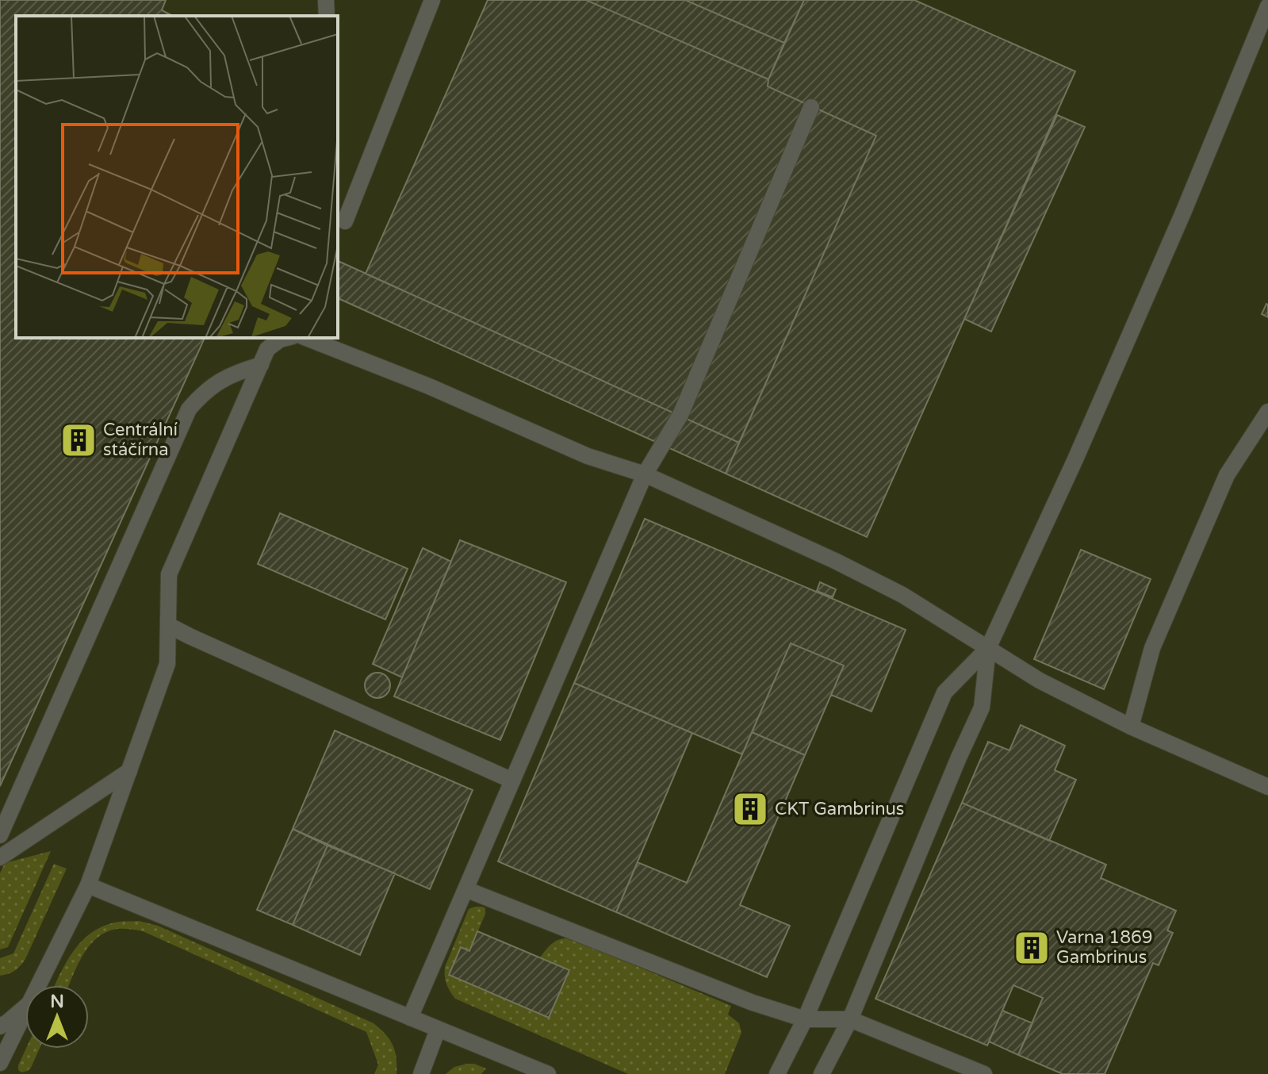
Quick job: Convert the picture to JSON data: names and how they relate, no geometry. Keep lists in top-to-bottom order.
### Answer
{
  "places": {
    "building": ["Centrální stáčírna", "CKT Gambrinus", "Varna 1869 Gambrinus"]
  },
  "north": "top"
}
